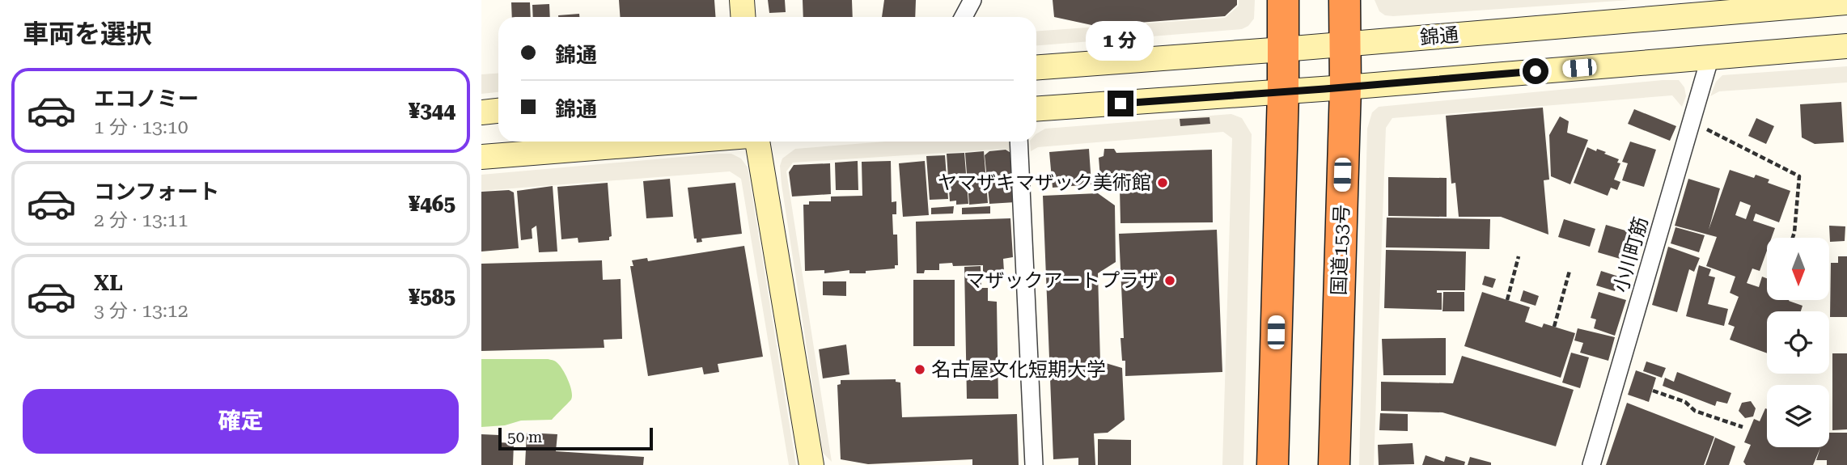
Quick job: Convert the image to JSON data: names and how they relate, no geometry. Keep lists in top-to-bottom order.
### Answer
{
  "streets": {
    "highway": ["国道153号"],
    "street": ["錦通", "小川町筋"]
  },
  "crossings": [
    ["錦通", "国道153号"]
  ],
  "places": ["ヤマザキマザック美術館", "マザックアートプラザ", "名古屋文化短期大学"],
  "scale_bar": "50 m",
  "north": "bottom",
  "page": {
    "heading": "車両を選択",
    "banner": ["錦通", "錦通"],
    "bubble": "1 分",
    "list": [
      {
        "name": "エコノミー",
        "note": "1 分 · 13:10",
        "value": "¥344"
      },
      {
        "name": "コンフォート",
        "note": "2 分 · 13:11",
        "value": "¥465"
      },
      {
        "name": "XL",
        "note": "3 分 · 13:12",
        "value": "¥585"
      }
    ],
    "buttons": "確定",
    "scale": "50 m"
  }
}
